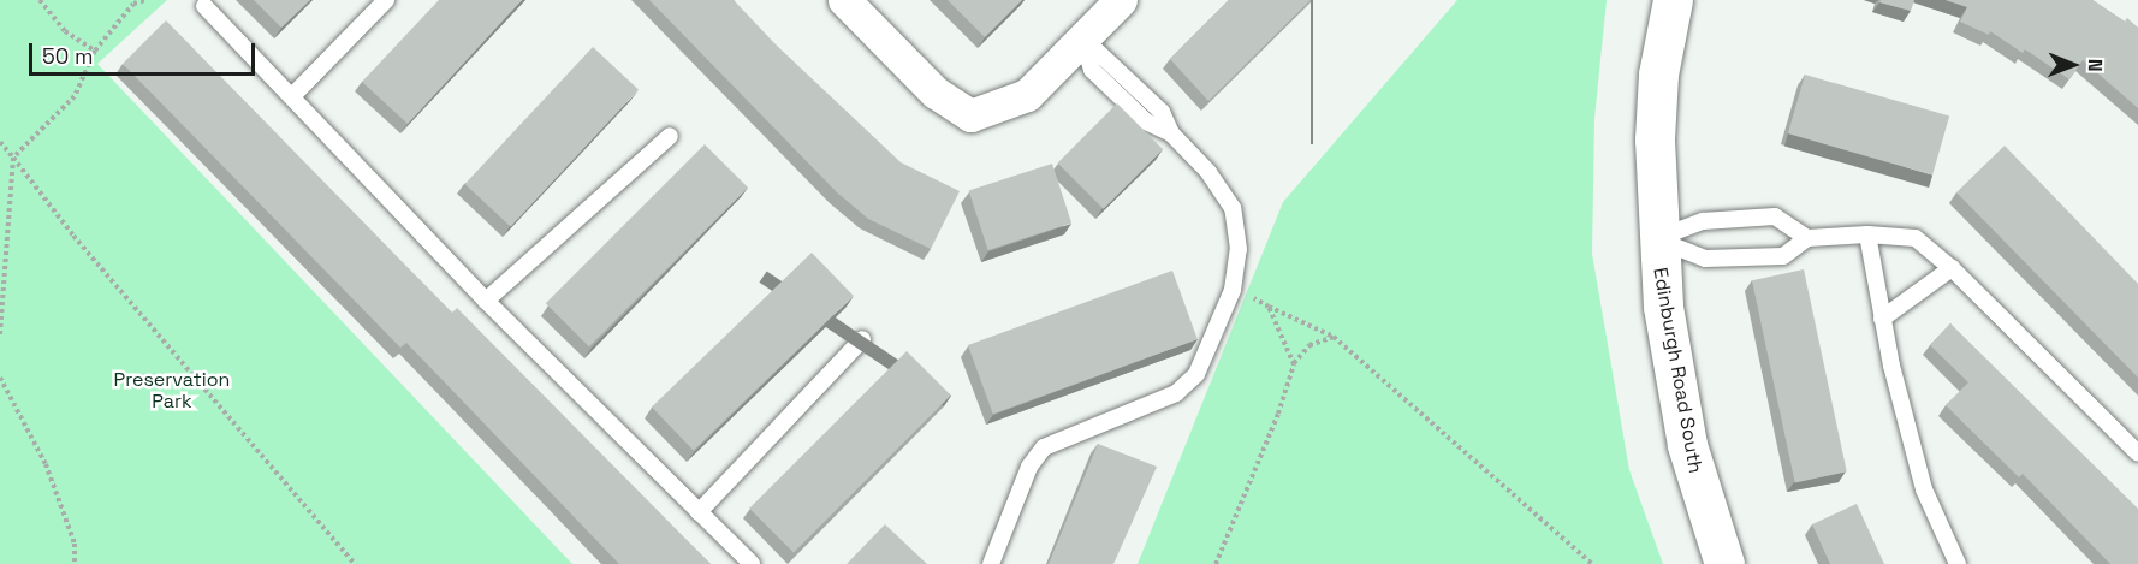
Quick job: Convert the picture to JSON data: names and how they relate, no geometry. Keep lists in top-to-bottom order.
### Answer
{
  "streets": {
    "main road": ["Edinburgh Road South"]
  },
  "parks": ["Preservation Park"],
  "scale_bar": "50 m",
  "north": "right"
}
